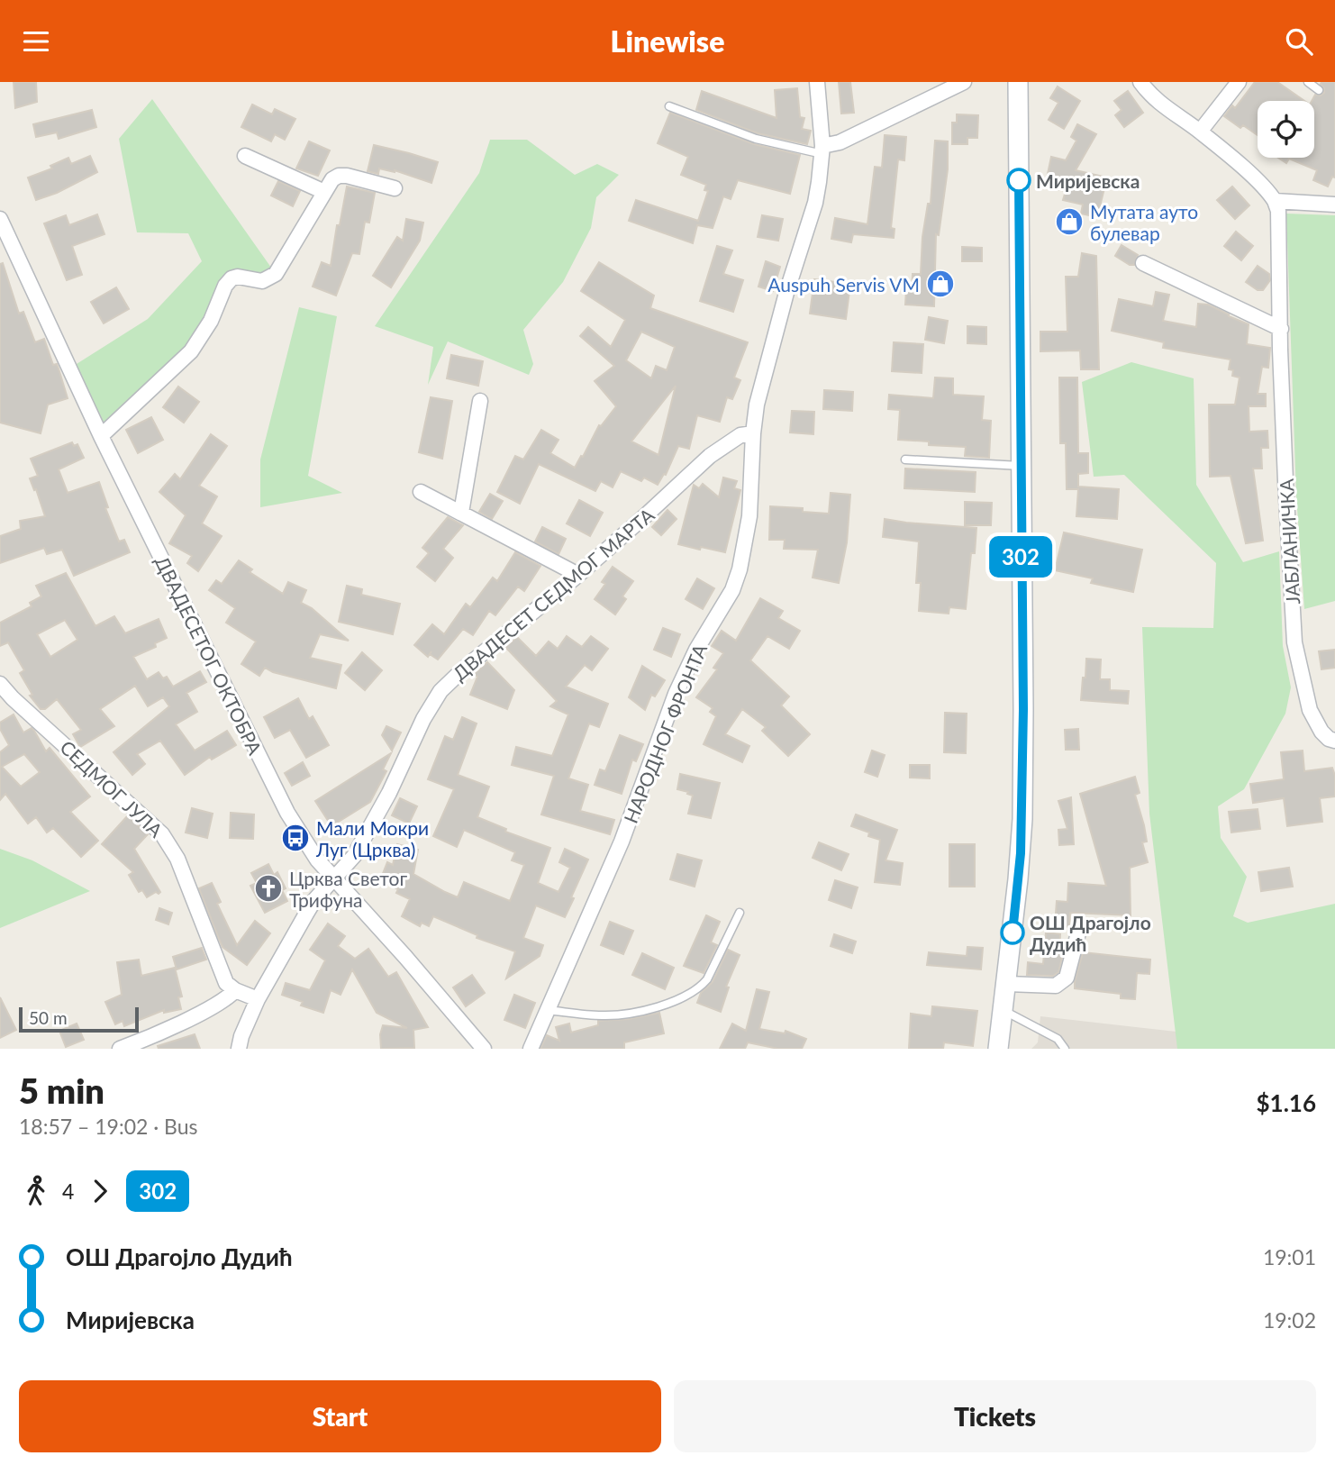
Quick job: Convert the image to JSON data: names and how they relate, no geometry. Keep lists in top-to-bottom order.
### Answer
{
  "streets": {
    "street": [
      "ЈАБЛАНИЧКА",
      "ДВАДЕСЕТ СЕДМОГ МАРТА",
      "ДВАДЕСЕТОГ ОКТОБРА",
      "НАРОДНОГ ФРОНТА",
      "СЕДМОГ ЈУЛА"
    ]
  },
  "crossings": [
    ["ДВАДЕСЕТ СЕДМОГ МАРТА", "ДВАДЕСЕТОГ ОКТОБРА"],
    ["ДВАДЕСЕТ СЕДМОГ МАРТА", "НАРОДНОГ ФРОНТА"]
  ],
  "places": {
    "other": ["Миријевска", "ОШ Драгојло Дудић"],
    "shop": ["Мутата ауто булевар", "Auspuh Servis VM"],
    "bus stop": ["Мали Мокри Луг (Црква)"],
    "church": ["Црква Светог Трифуна"]
  },
  "lines": ["bus line 302"],
  "scale_bar": "50 m",
  "page": {
    "header": "Linewise",
    "on_map": "302",
    "scale": "50 m",
    "heading": ["5 min", "18:57 – 19:02 · Bus", "$1.16"],
    "legs": ["4", "302"],
    "list": [
      {
        "name": "ОШ Драгојло Дудић",
        "value": "19:01"
      },
      {
        "name": "Миријевска",
        "value": "19:02"
      }
    ],
    "buttons": ["Start", "Tickets"]
  }
}
